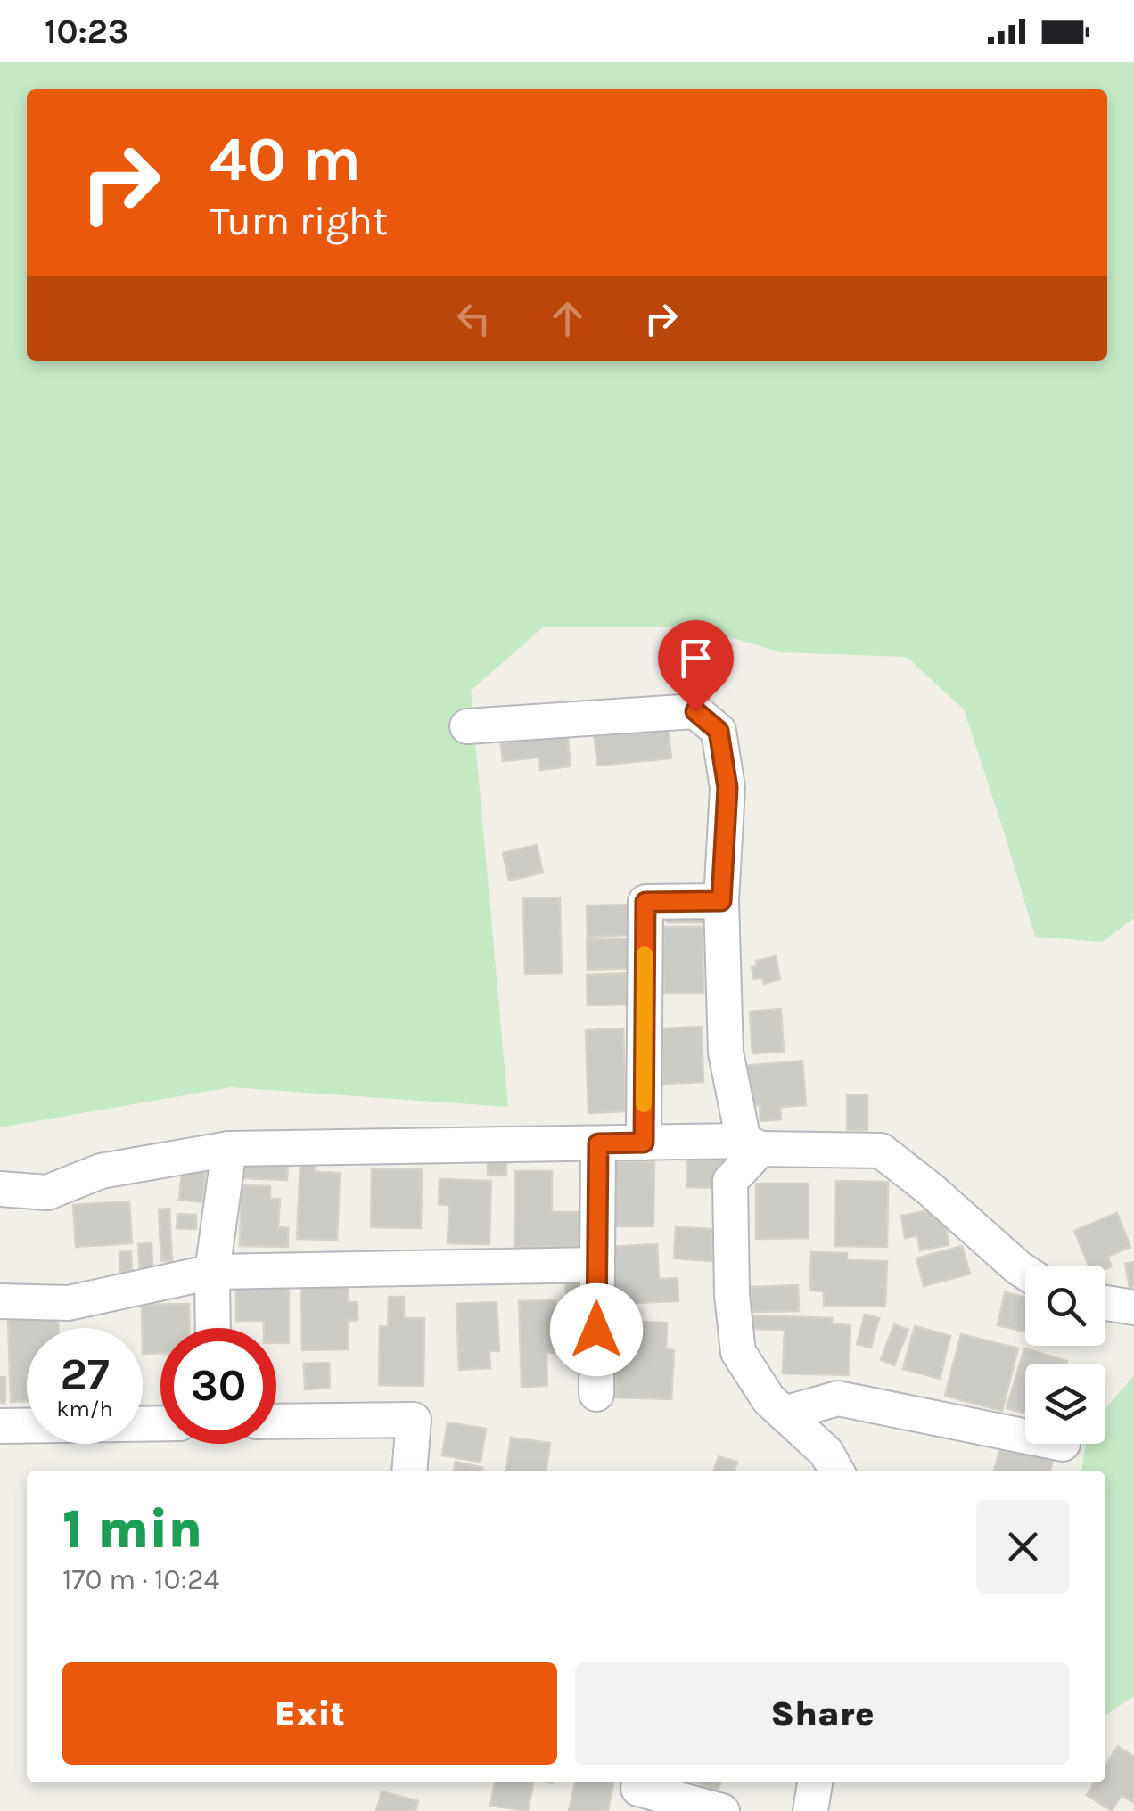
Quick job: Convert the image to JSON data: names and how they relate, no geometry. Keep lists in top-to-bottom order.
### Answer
{
  "page": {
    "status": "10:23",
    "turn": ["40 m", "Turn right"],
    "speed": "27 km/h",
    "limit": "30",
    "heading": ["1 min", "170 m · 10:24"],
    "buttons": ["Exit", "Share"]
  }
}
